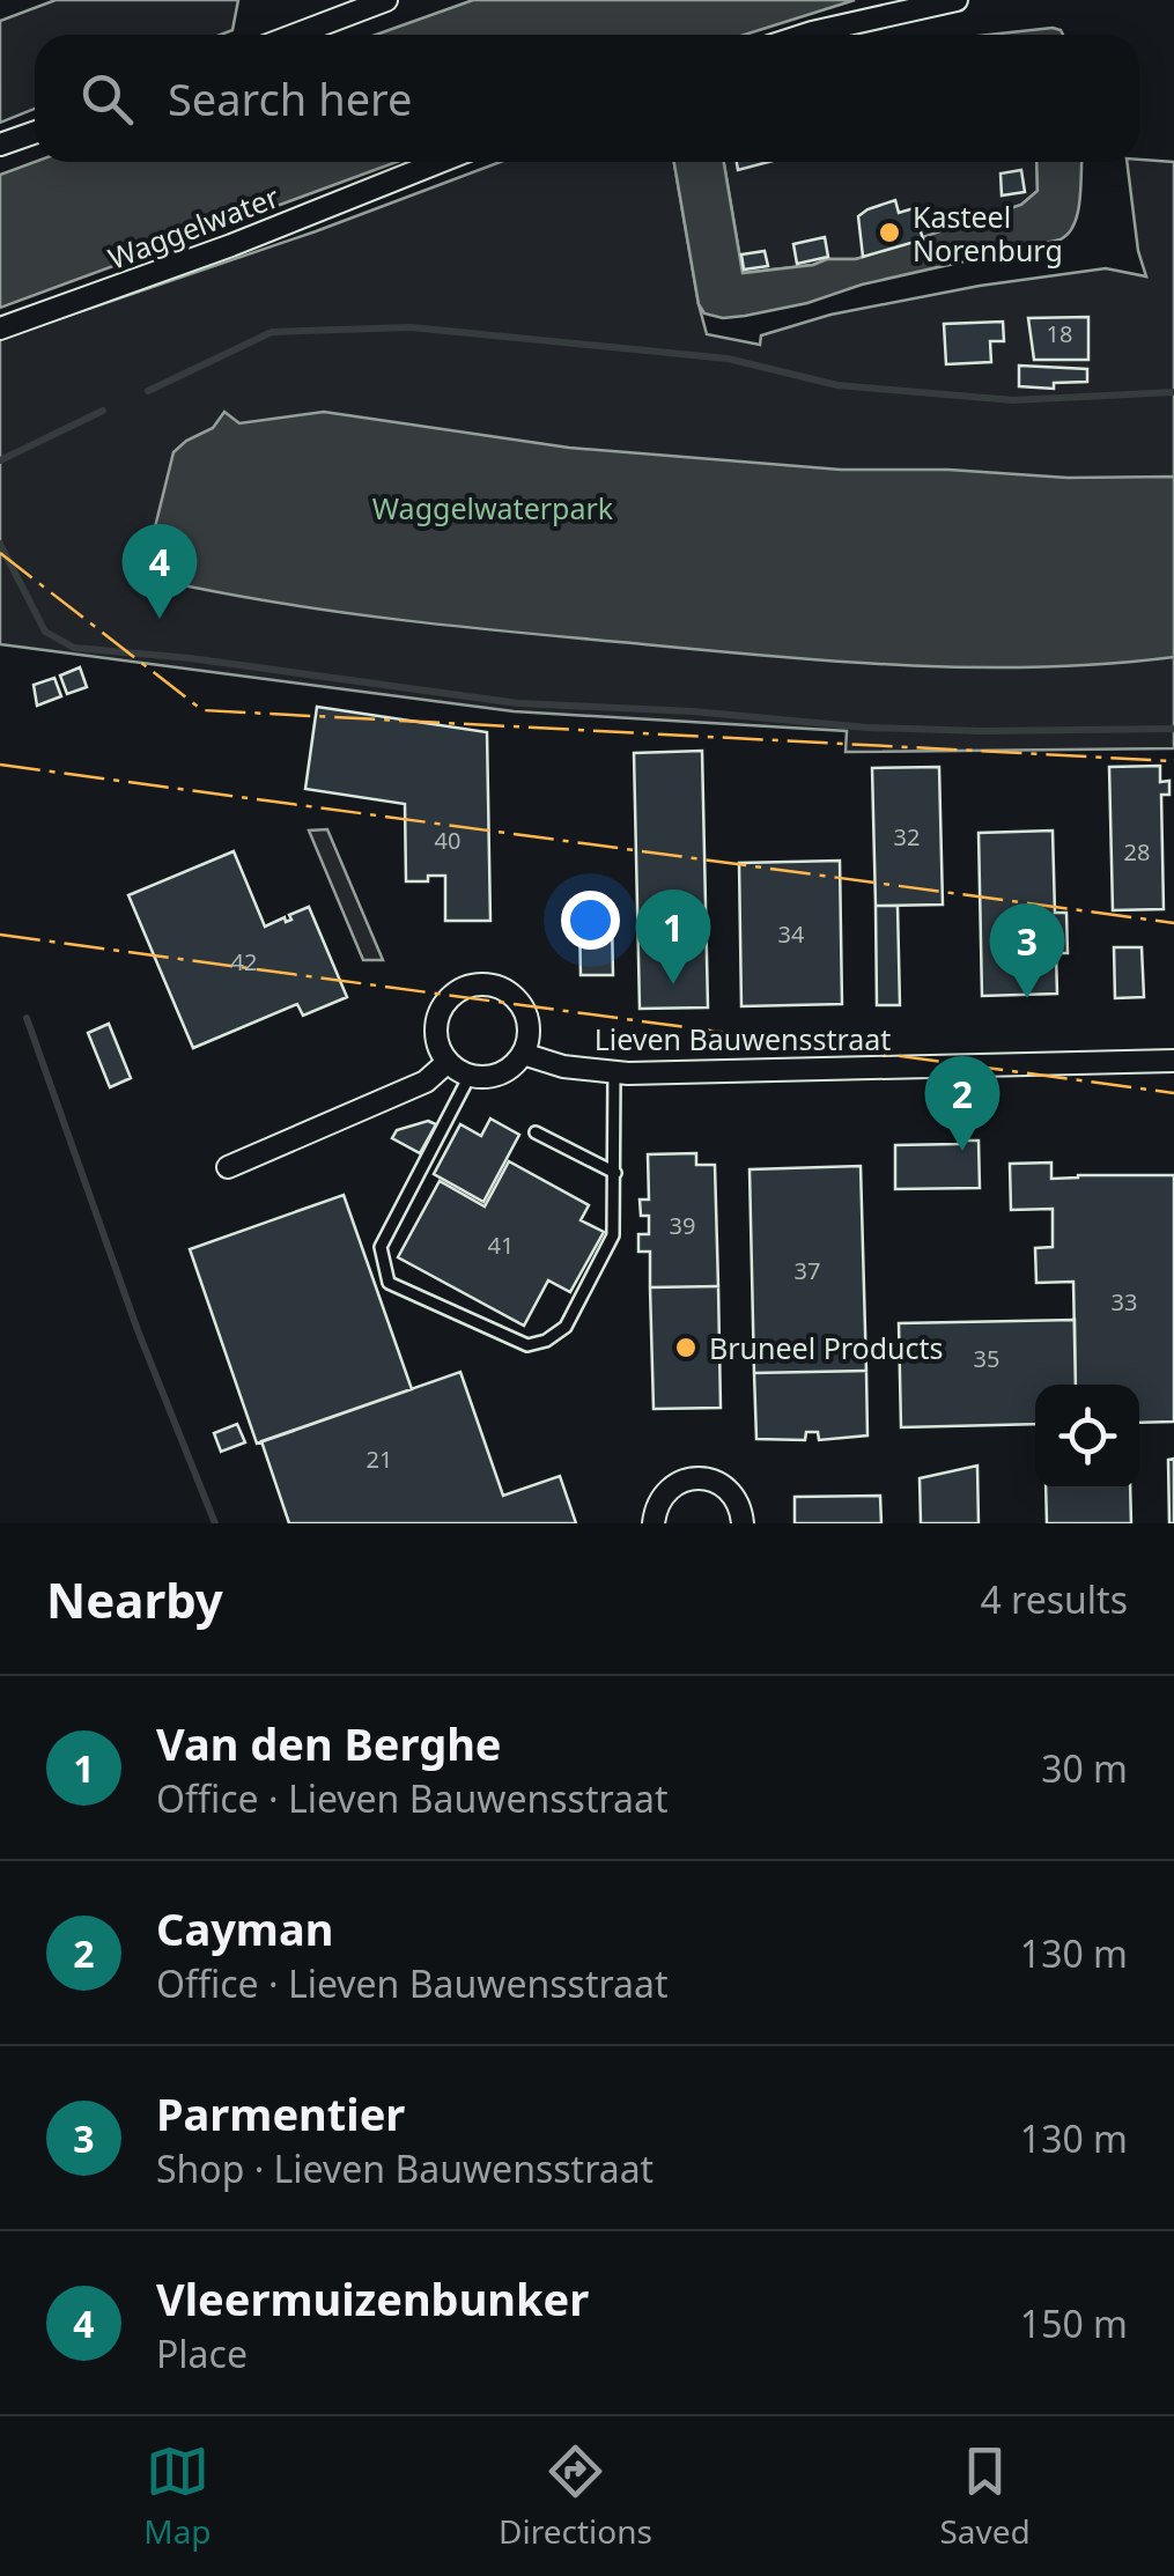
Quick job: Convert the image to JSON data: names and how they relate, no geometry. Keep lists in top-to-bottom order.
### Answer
{
  "streets": {
    "street": ["Waggelwater", "Lieven Bauwensstraat"]
  },
  "parks": ["Waggelwaterpark"],
  "places": ["Kasteel Norenburg", "Bruneel Products"],
  "house_numbers": [
    "18",
    "32",
    "40",
    "28",
    "34",
    "42",
    "39",
    "41",
    "37",
    "33",
    "35",
    "21"
  ],
  "page": {
    "search": "Search here",
    "pins": [
      "4",
      "1",
      "3",
      "2"
    ],
    "heading": ["Nearby", "4 results"],
    "list": [
      {
        "mark": "1",
        "name": "Van den Berghe",
        "note": "Office · Lieven Bauwensstraat",
        "value": "30 m"
      },
      {
        "mark": "2",
        "name": "Cayman",
        "note": "Office · Lieven Bauwensstraat",
        "value": "130 m"
      },
      {
        "mark": "3",
        "name": "Parmentier",
        "note": "Shop · Lieven Bauwensstraat",
        "value": "130 m"
      },
      {
        "mark": "4",
        "name": "Vleermuizenbunker",
        "note": "Place",
        "value": "150 m"
      }
    ],
    "nav": ["Map", "Directions", "Saved"]
  }
}
